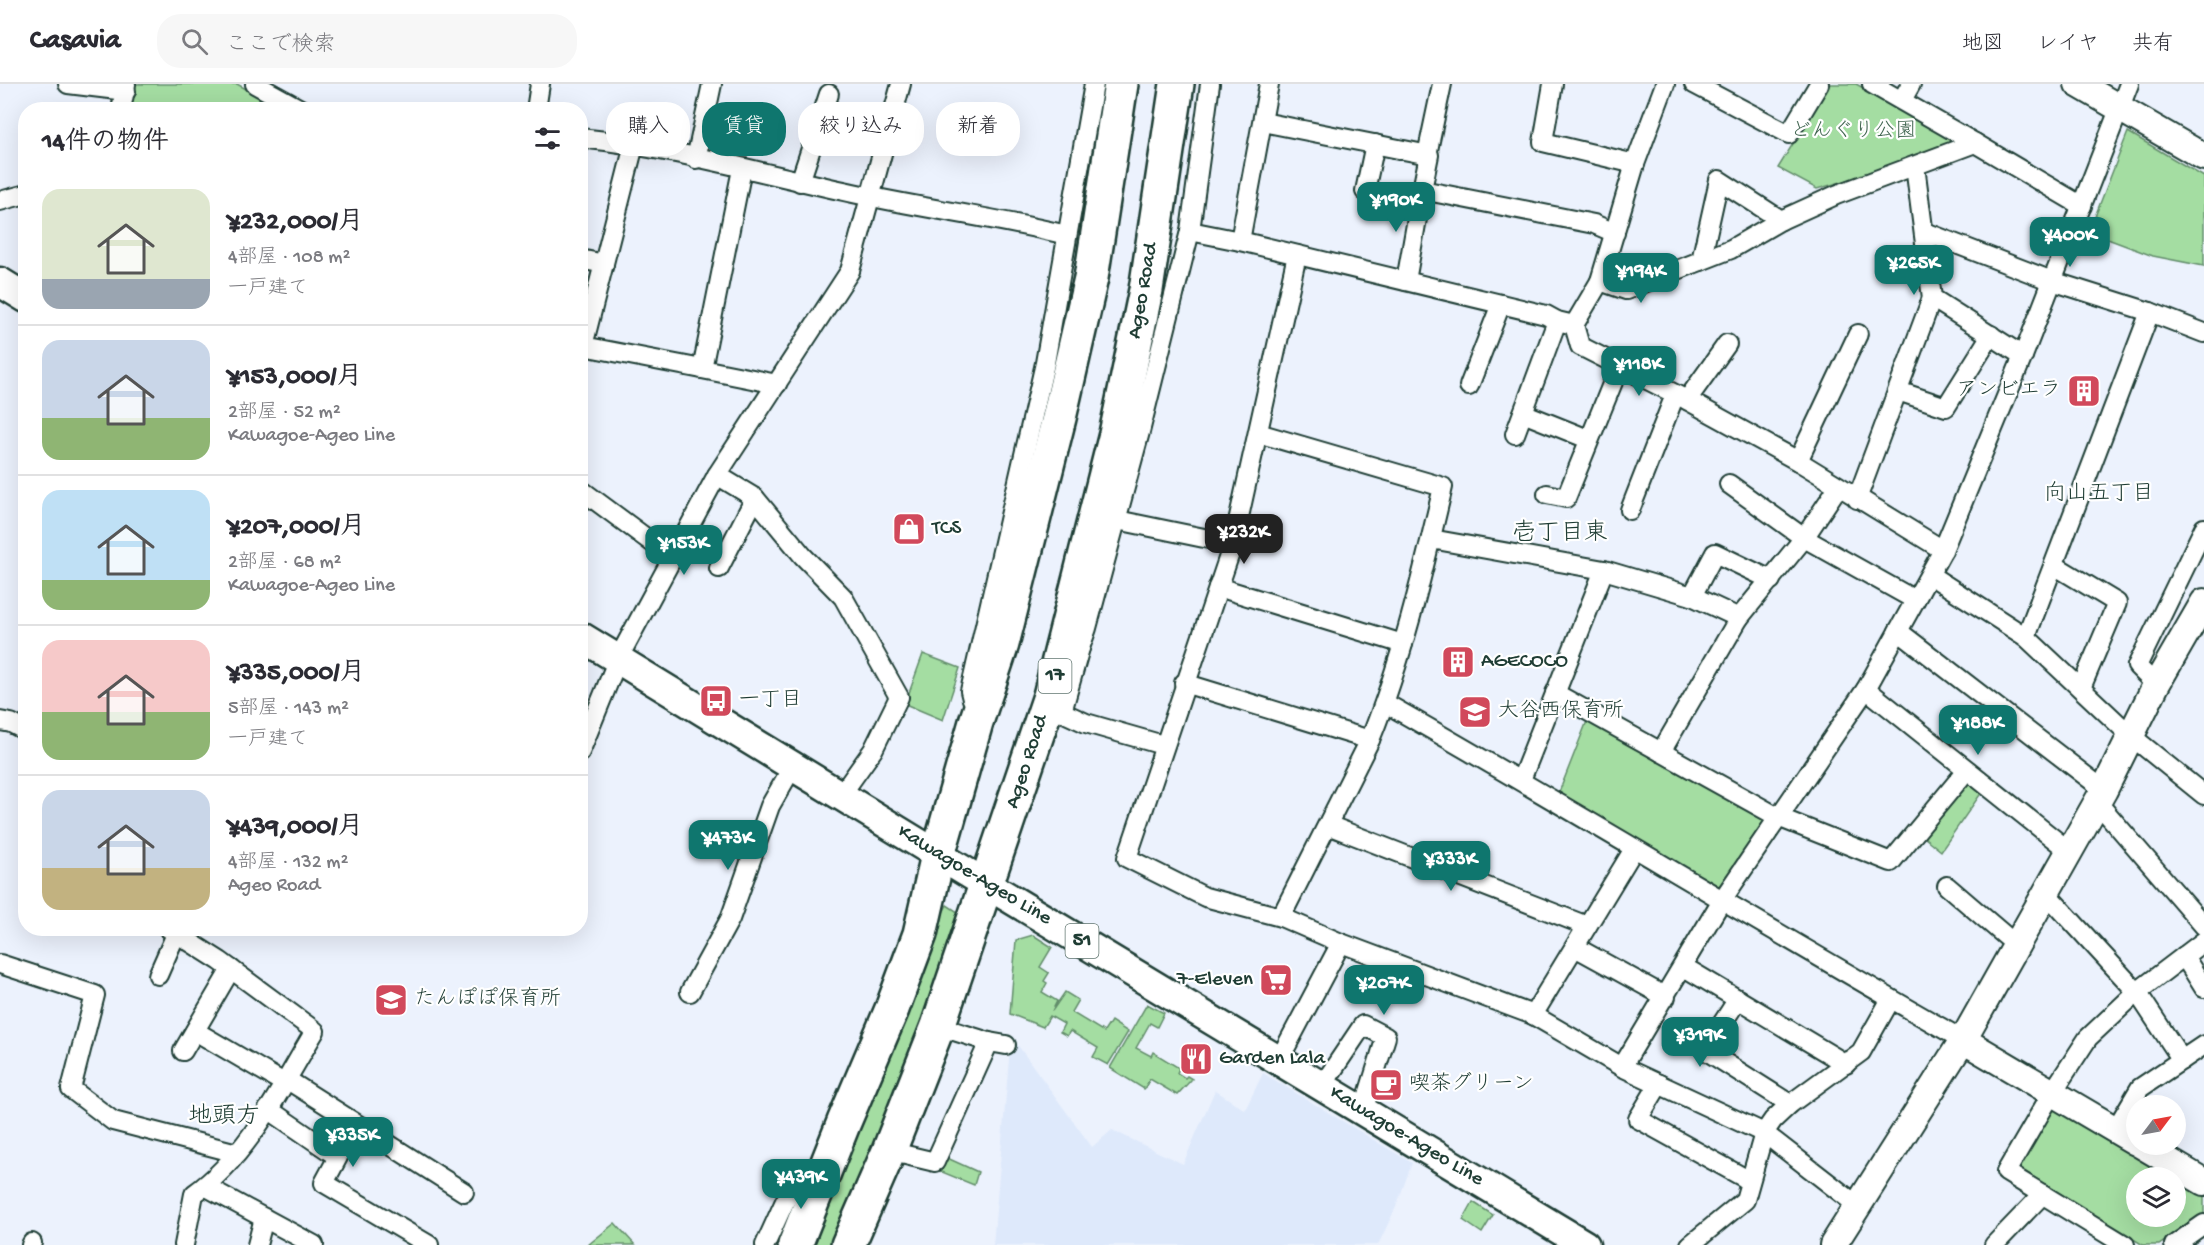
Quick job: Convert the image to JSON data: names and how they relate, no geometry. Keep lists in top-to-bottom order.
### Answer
{
  "streets": {
    "highway": ["Ageo Road", "17"],
    "main road": ["Kawagoe-Ageo Line", "51"]
  },
  "crossings": [
    ["Ageo Road", "Kawagoe-Ageo Line"]
  ],
  "districts": ["向山五丁目", "壱丁目東", "地頭方"],
  "parks": ["どんぐり公園"],
  "places": {
    "building": ["アンビエラ", "AGECOCO"],
    "shop": ["TCS"],
    "bus stop": ["一丁目"],
    "school or university": ["大谷西保育所", "たんぽぽ保育所"],
    "supermarket": ["7-Eleven"],
    "restaurant": ["Garden Lala"],
    "cafe": ["喫茶グリーン"]
  },
  "north": "top right",
  "page": {
    "header": "Casavia",
    "search": "ここで検索",
    "nav": ["地図", "レイヤ", "共有"],
    "chip": [
      "購入",
      "賃貸",
      "絞り込み",
      "新着"
    ],
    "heading": "14件の物件",
    "list": [
      {
        "name": "¥232,000/月",
        "note": "4部屋 · 108 m² · 一戸建て"
      },
      {
        "name": "¥153,000/月",
        "note": "2部屋 · 52 m² · Kawagoe-Ageo Line"
      },
      {
        "name": "¥207,000/月",
        "note": "2部屋 · 68 m² · Kawagoe-Ageo Line"
      },
      {
        "name": "¥335,000/月",
        "note": "5部屋 · 143 m² · 一戸建て"
      },
      {
        "name": "¥439,000/月",
        "note": "4部屋 · 132 m² · Ageo Road"
      }
    ],
    "price": [
      "¥190K",
      "¥400K",
      "¥265K",
      "¥194K",
      "¥118K",
      "¥232K",
      "¥153K",
      "¥188K",
      "¥473K",
      "¥333K",
      "¥207K",
      "¥319K",
      "¥335K",
      "¥439K"
    ]
  }
}
